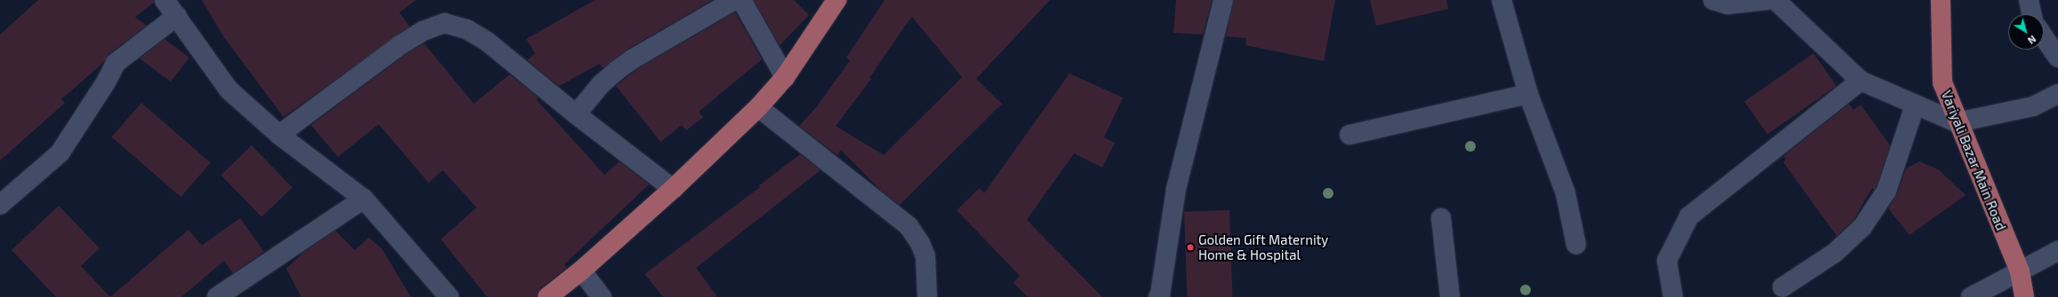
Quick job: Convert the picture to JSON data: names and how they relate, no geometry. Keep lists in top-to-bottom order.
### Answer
{
  "streets": {
    "main road": ["Variyali Bazar Main Road"]
  },
  "places": ["Golden Gift Maternity Home & Hospital"],
  "north": "bottom right"
}
